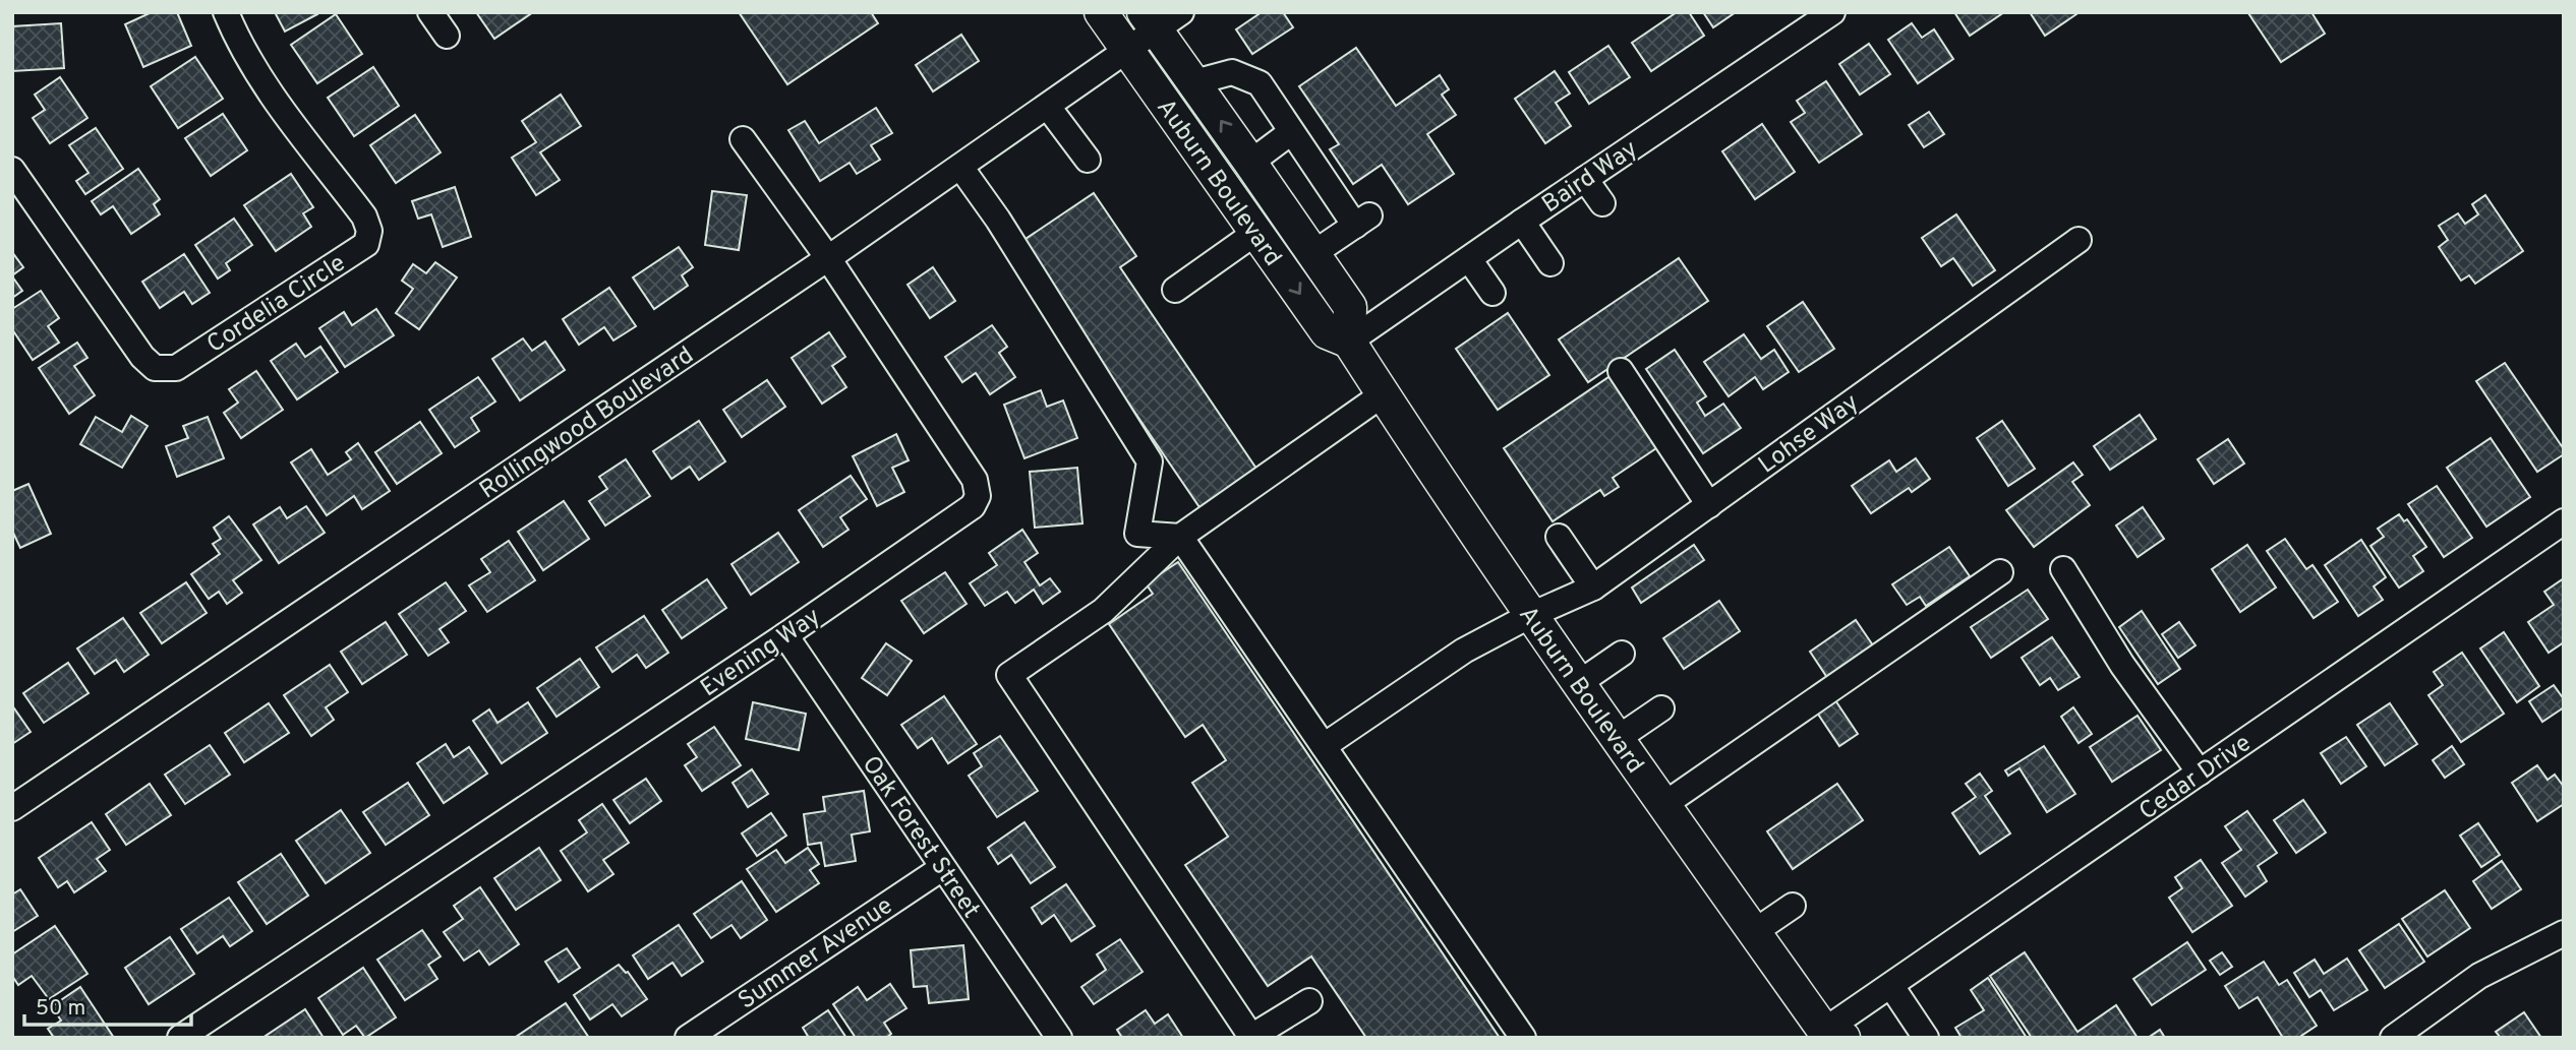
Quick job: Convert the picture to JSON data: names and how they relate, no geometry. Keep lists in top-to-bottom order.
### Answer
{
  "streets": {
    "main road": ["Auburn Boulevard"],
    "street": [
      "Baird Way",
      "Cordelia Circle",
      "Rollingwood Boulevard",
      "Lohse Way",
      "Evening Way",
      "Cedar Drive",
      "Oak Forest Street",
      "Summer Avenue"
    ]
  },
  "crossings": [
    ["Baird Way", "Auburn Boulevard"],
    ["Auburn Boulevard", "Rollingwood Boulevard"],
    ["Auburn Boulevard", "Lohse Way"],
    ["Auburn Boulevard", "Cedar Drive"],
    ["Rollingwood Boulevard", "Evening Way"],
    ["Evening Way", "Oak Forest Street"],
    ["Oak Forest Street", "Summer Avenue"]
  ],
  "scale_bar": "50 m"
}
